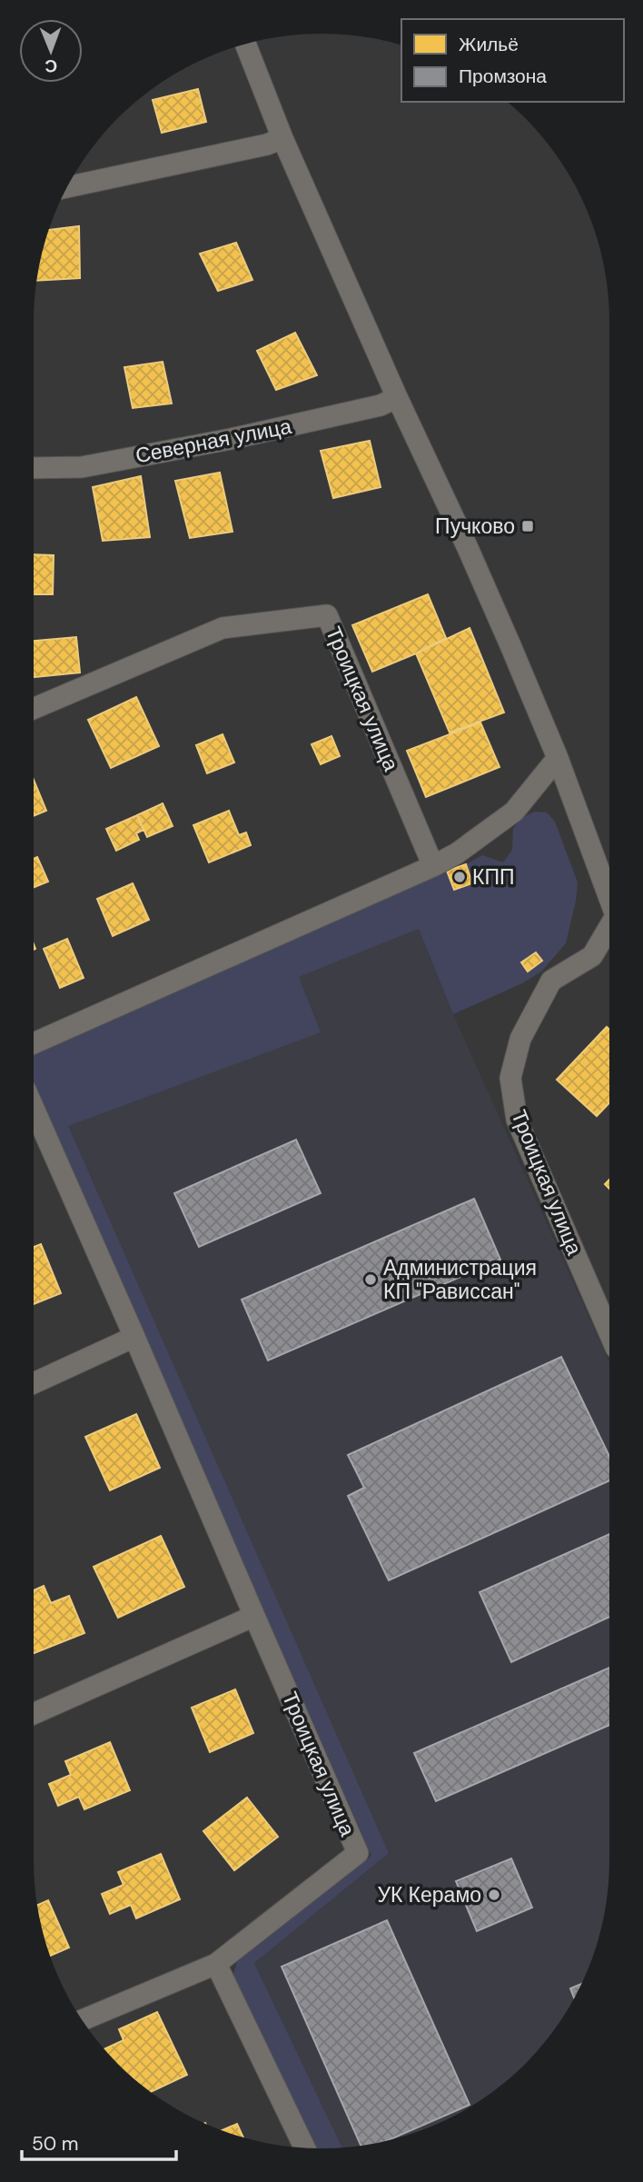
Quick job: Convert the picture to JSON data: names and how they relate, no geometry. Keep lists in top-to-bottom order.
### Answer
{
  "streets": {
    "street": ["Северная улица", "Троицкая улица"]
  },
  "places": {
    "transit": ["Пучково"],
    "other": ["КПП", "Администрация КП \"Рависсан\"", "УК Керамо"]
  },
  "legend": ["Жильё", "Промзона"],
  "scale_bar": "50 m",
  "north": "bottom"
}
